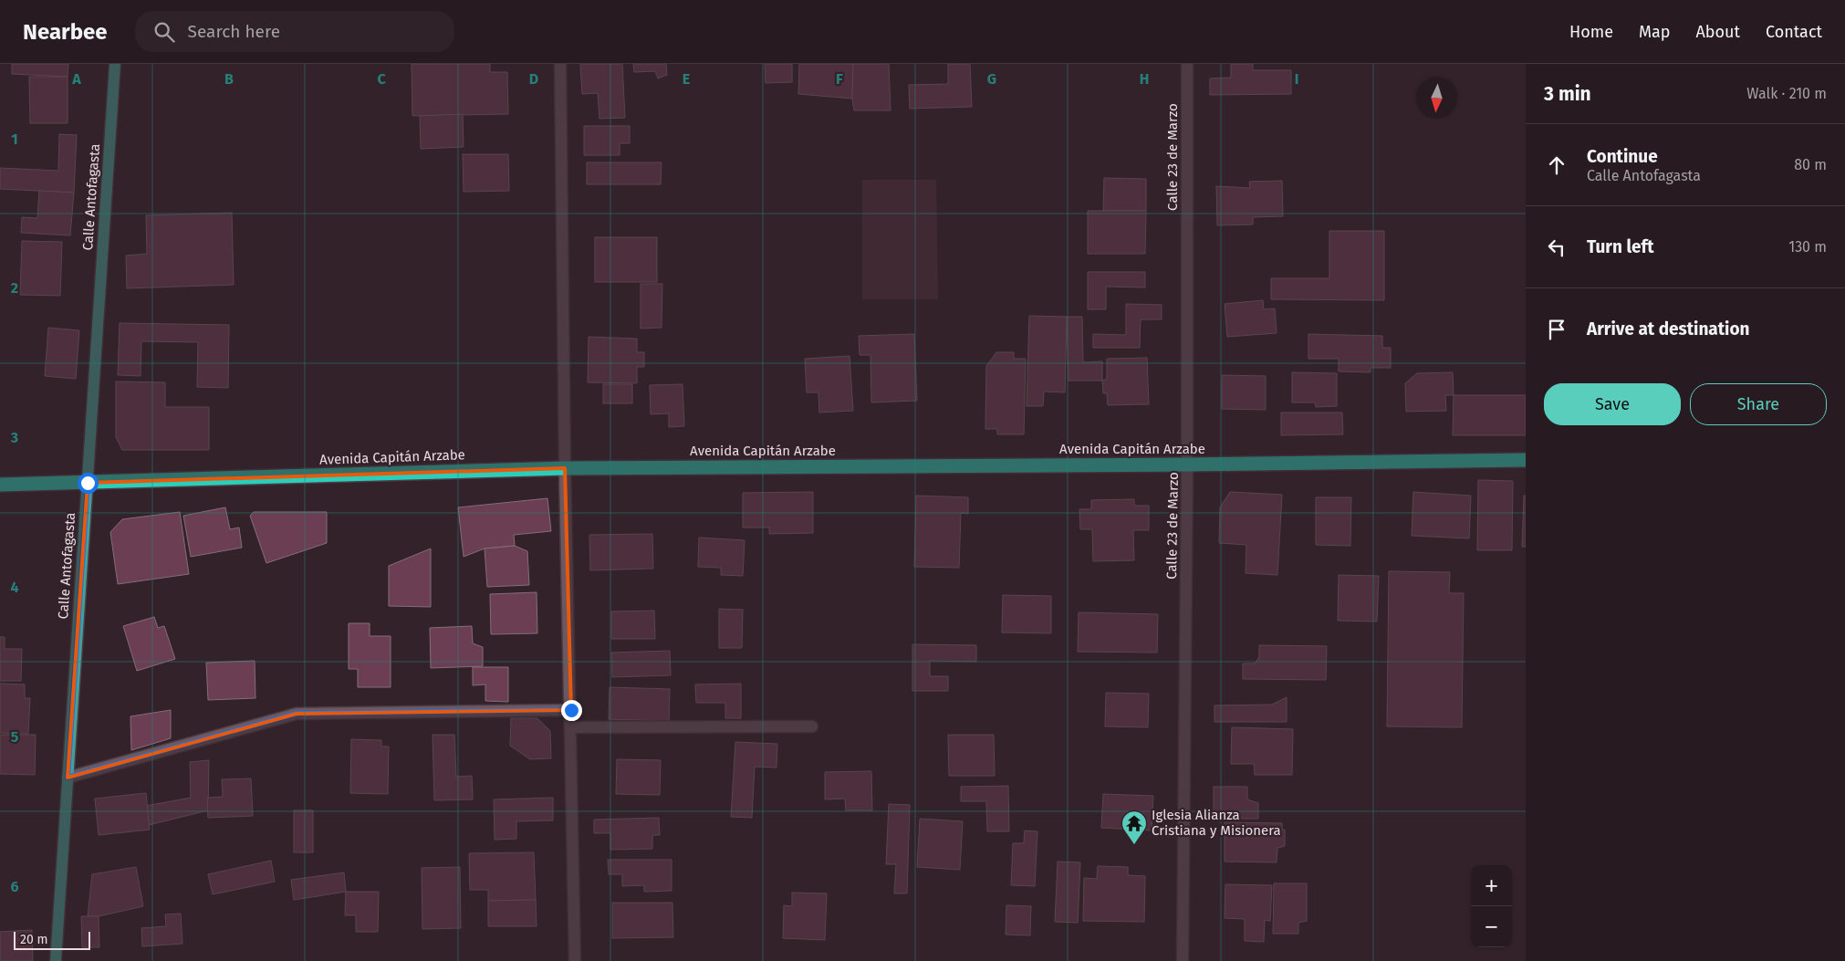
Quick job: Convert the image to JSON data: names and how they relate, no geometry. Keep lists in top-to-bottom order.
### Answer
{
  "streets": {
    "highway": ["Avenida Capitán Arzabe"],
    "main road": ["Calle Antofagasta"],
    "street": ["Calle 23 de Marzo"]
  },
  "crossings": [
    ["Calle 23 de Marzo", "Avenida Capitán Arzabe"],
    ["Calle Antofagasta", "Avenida Capitán Arzabe"]
  ],
  "places": {
    "temple": ["Iglesia Alianza Cristiana y Misionera"]
  },
  "scale_bar": "20 m",
  "north": "bottom",
  "page": {
    "header": "Nearbee",
    "search": "Search here",
    "nav": [
      "Home",
      "Map",
      "About",
      "Contact"
    ],
    "heading": ["3 min", "Walk · 210 m"],
    "list": [
      ["Continue", "Calle Antofagasta", "80 m"],
      ["Turn left", "130 m"],
      "Arrive at destination"
    ],
    "buttons": ["Save", "Share"],
    "map_buttons": ["+", "−"],
    "scale": "20 m"
  },
  "grid": {
    "columns": [
      "A",
      "B",
      "C",
      "D",
      "E",
      "F",
      "G",
      "H",
      "I"
    ],
    "rows": [
      "1",
      "2",
      "3",
      "4",
      "5",
      "6"
    ]
  }
}
